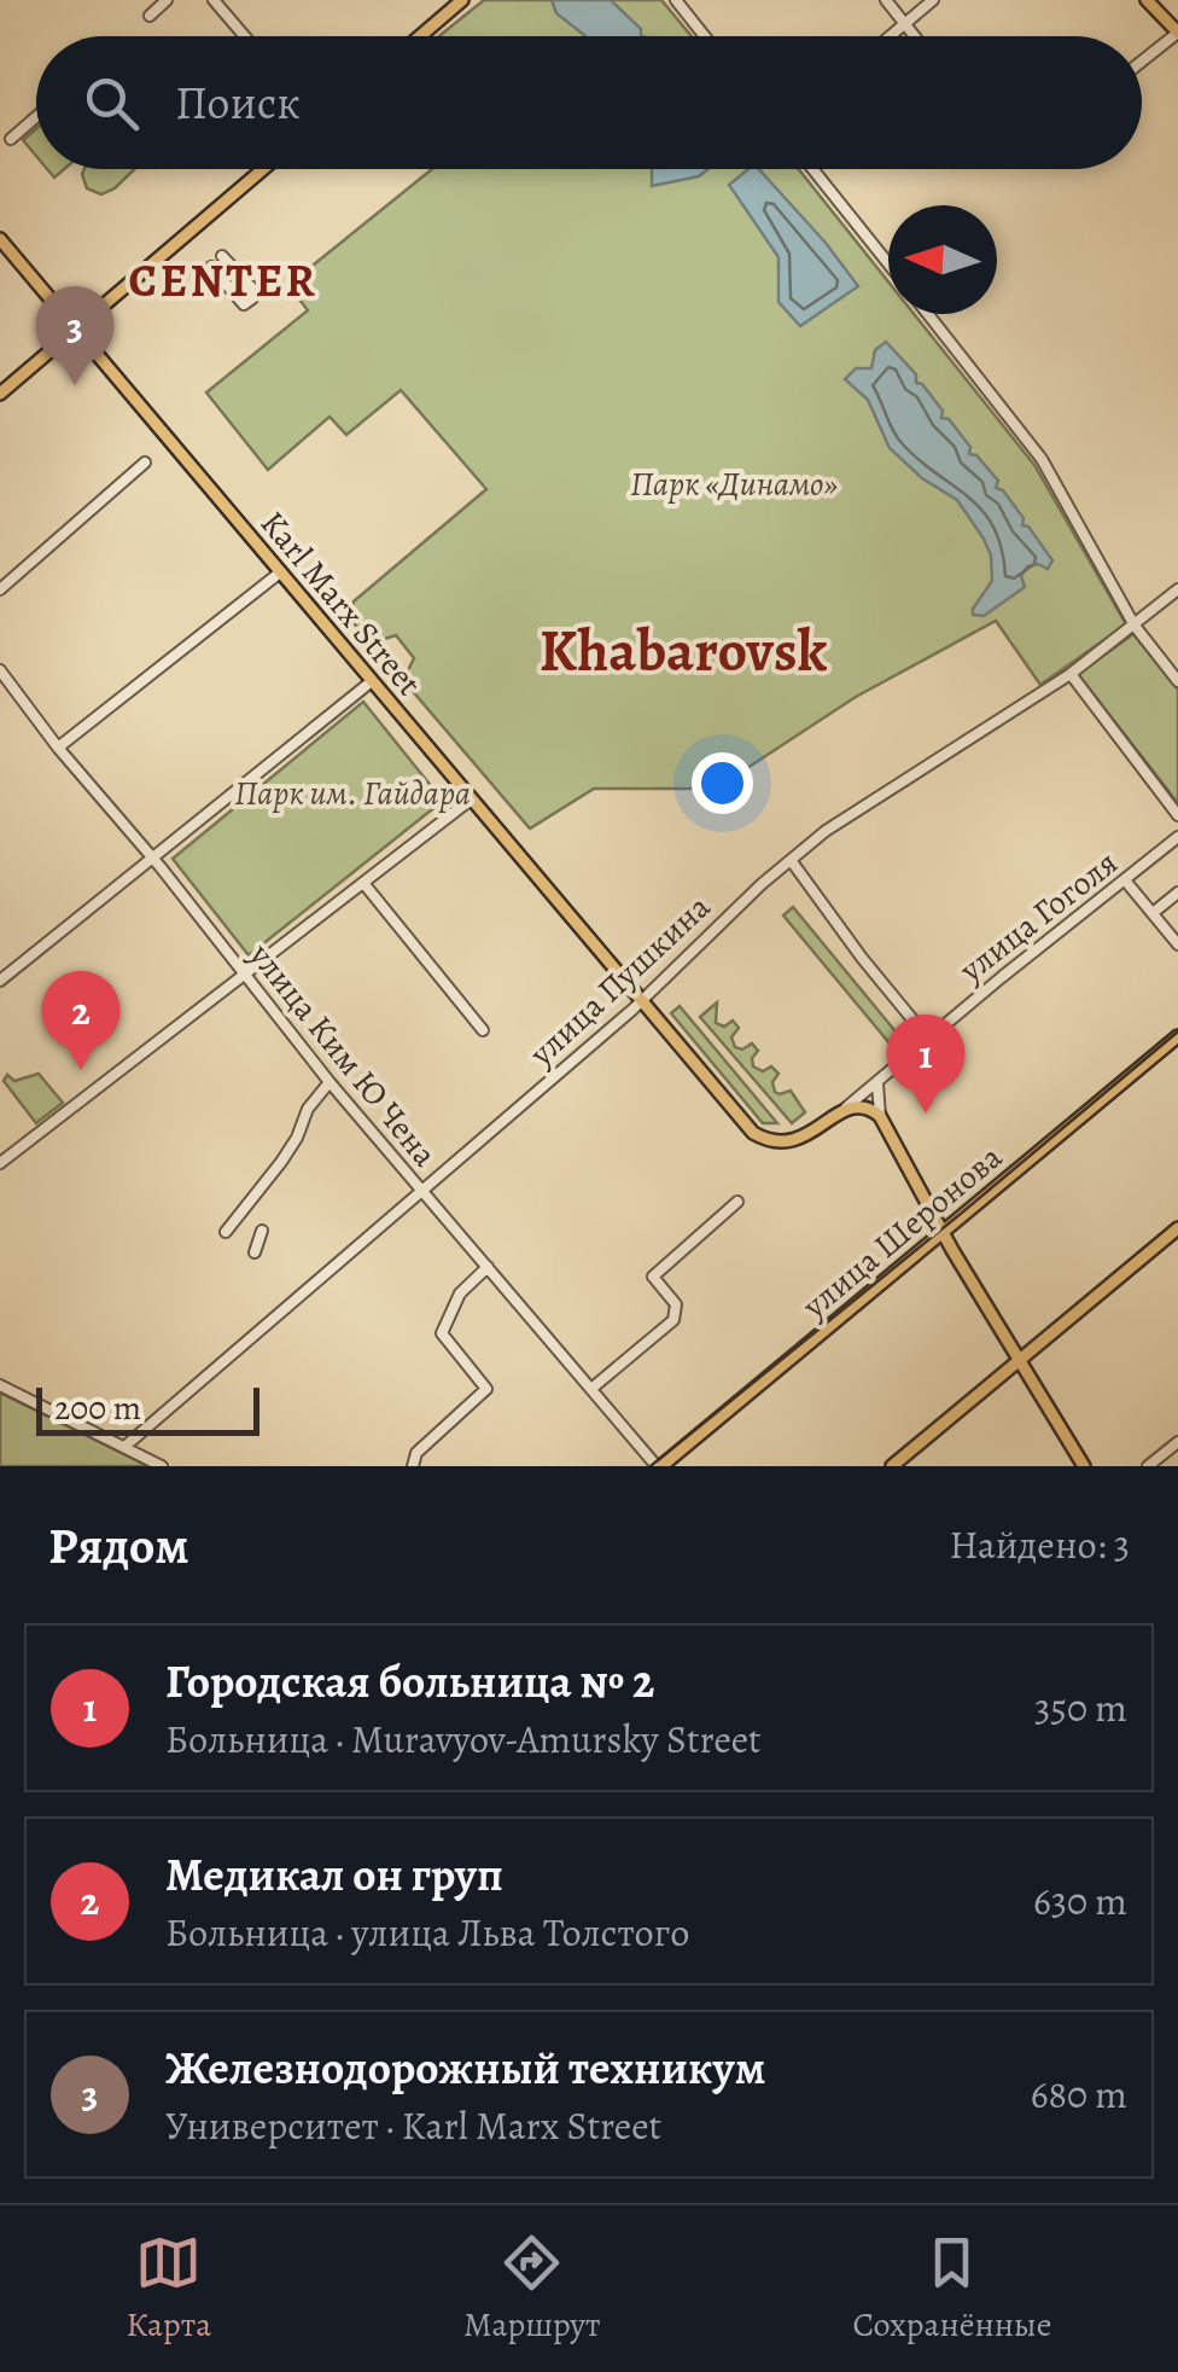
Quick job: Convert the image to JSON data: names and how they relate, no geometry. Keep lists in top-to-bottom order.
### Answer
{
  "streets": {
    "main road": ["Karl Marx Street", "улица Шеронова"],
    "street": ["улица Гоголя", "улица Пушкина", "улица Ким Ю Чена"]
  },
  "crossings": [
    ["Karl Marx Street", "улица Гоголя"],
    ["Karl Marx Street", "улица Пушкина"],
    ["улица Пушкина", "улица Ким Ю Чена"],
    ["улица Ким Ю Чена", "улица Шеронова"]
  ],
  "districts": ["CENTER", "Khabarovsk"],
  "parks": ["Парк «Динамо»", "Парк им. Гайдара"],
  "scale_bar": "200 m",
  "north": "left",
  "page": {
    "search": "Поиск",
    "pins": ["3", "2", "1"],
    "scale": "200 m",
    "heading": ["Рядом", "Найдено: 3"],
    "list": [
      {
        "mark": "1",
        "name": "Городская больница № 2",
        "note": "Больница · Muravyov-Amursky Street",
        "value": "350 m"
      },
      {
        "mark": "2",
        "name": "Медикал он груп",
        "note": "Больница · улица Льва Толстого",
        "value": "630 m"
      },
      {
        "mark": "3",
        "name": "Железнодорожный техникум",
        "note": "Университет · Karl Marx Street",
        "value": "680 m"
      }
    ],
    "nav": ["Карта", "Маршрут", "Сохранённые"]
  }
}
